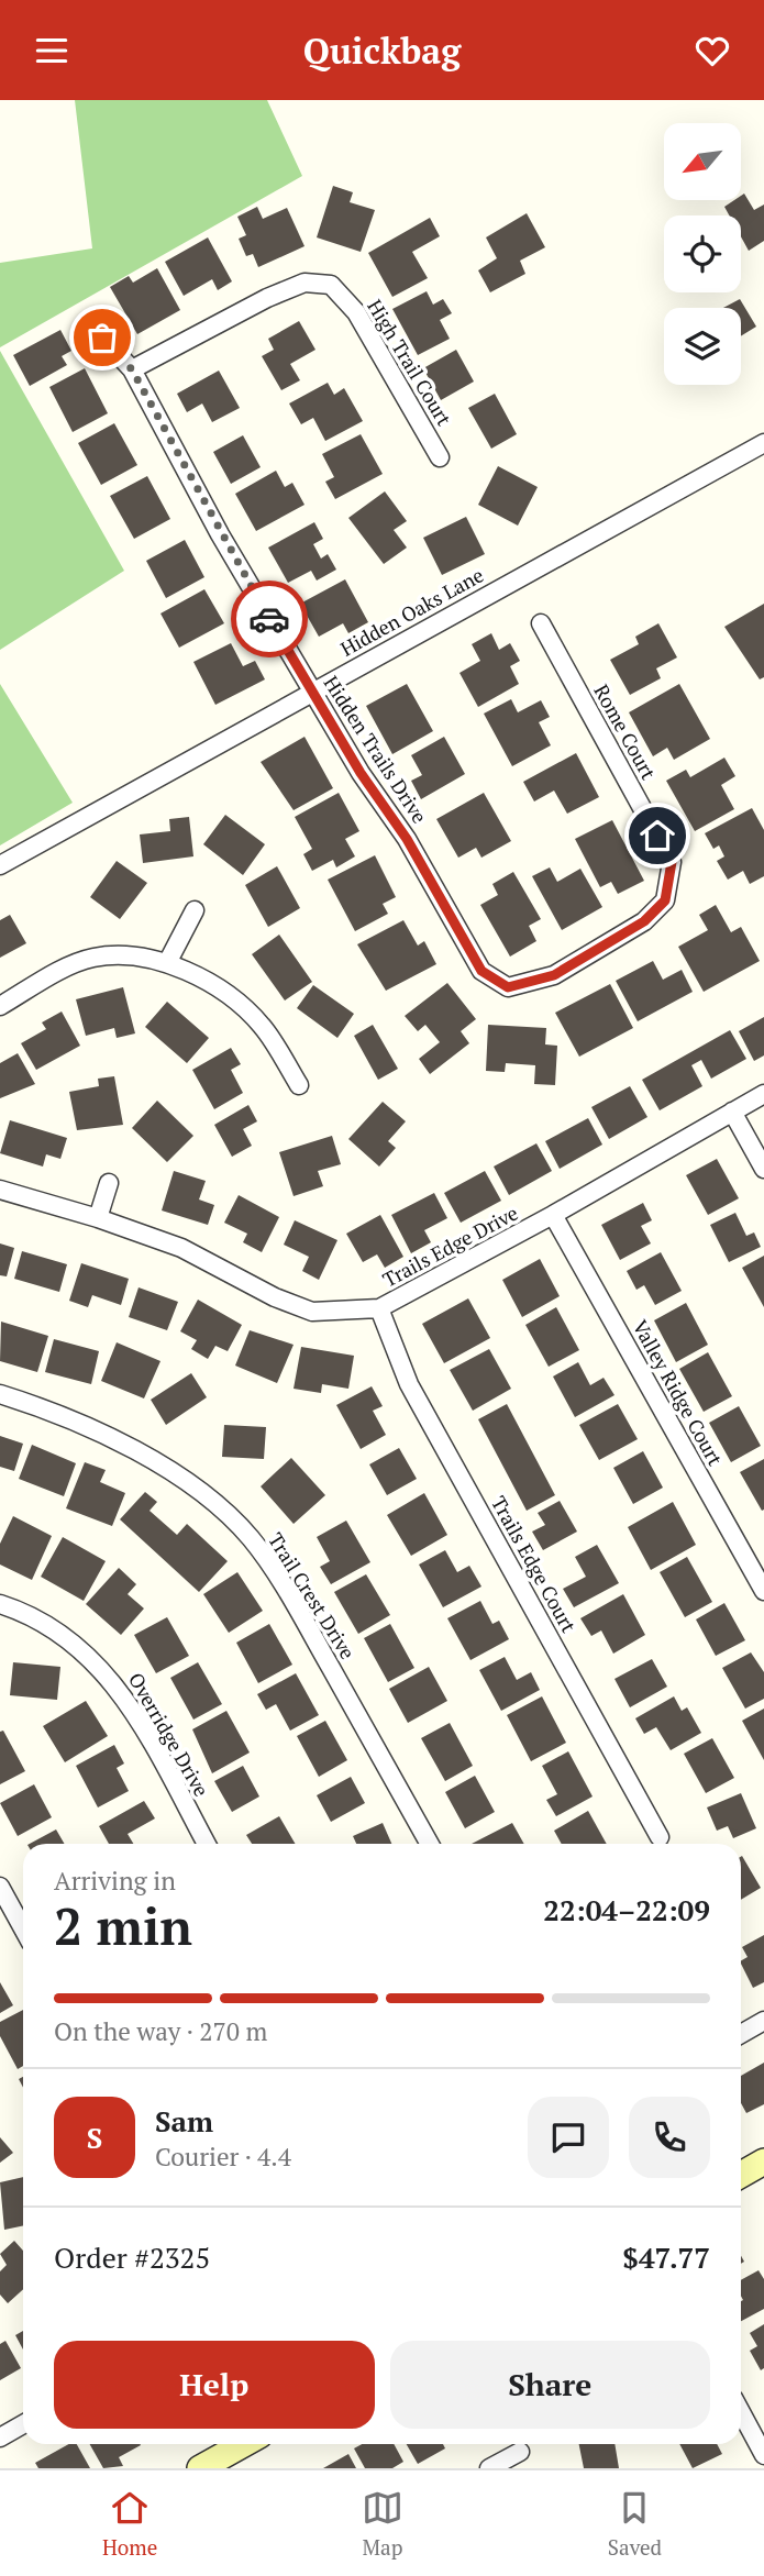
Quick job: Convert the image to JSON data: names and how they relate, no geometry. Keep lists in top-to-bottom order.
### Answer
{
  "streets": {
    "street": [
      "High Trail Court",
      "Hidden Oaks Lane",
      "Rome Court",
      "Hidden Trails Drive",
      "Trails Edge Drive",
      "Valley Ridge Court",
      "Trails Edge Court",
      "Trail Crest Drive",
      "Overridge Drive"
    ]
  },
  "crossings": [
    ["High Trail Court", "Hidden Trails Drive"],
    ["Hidden Oaks Lane", "Hidden Trails Drive"],
    ["Rome Court", "Hidden Trails Drive"],
    ["Trails Edge Drive", "Valley Ridge Court"],
    ["Trails Edge Drive", "Trails Edge Court"]
  ],
  "north": "bottom left",
  "page": {
    "header": "Quickbag",
    "heading": ["2 min", "Arriving in", "22:04–22:09"],
    "panel": [
      "Sam",
      "Courier · 4.4",
      "Order #2325",
      "$47.77"
    ],
    "bar": "On the way · 270 m",
    "round": "S",
    "buttons": ["Help", "Share"],
    "tabs": ["Home", "Map", "Saved"]
  }
}
